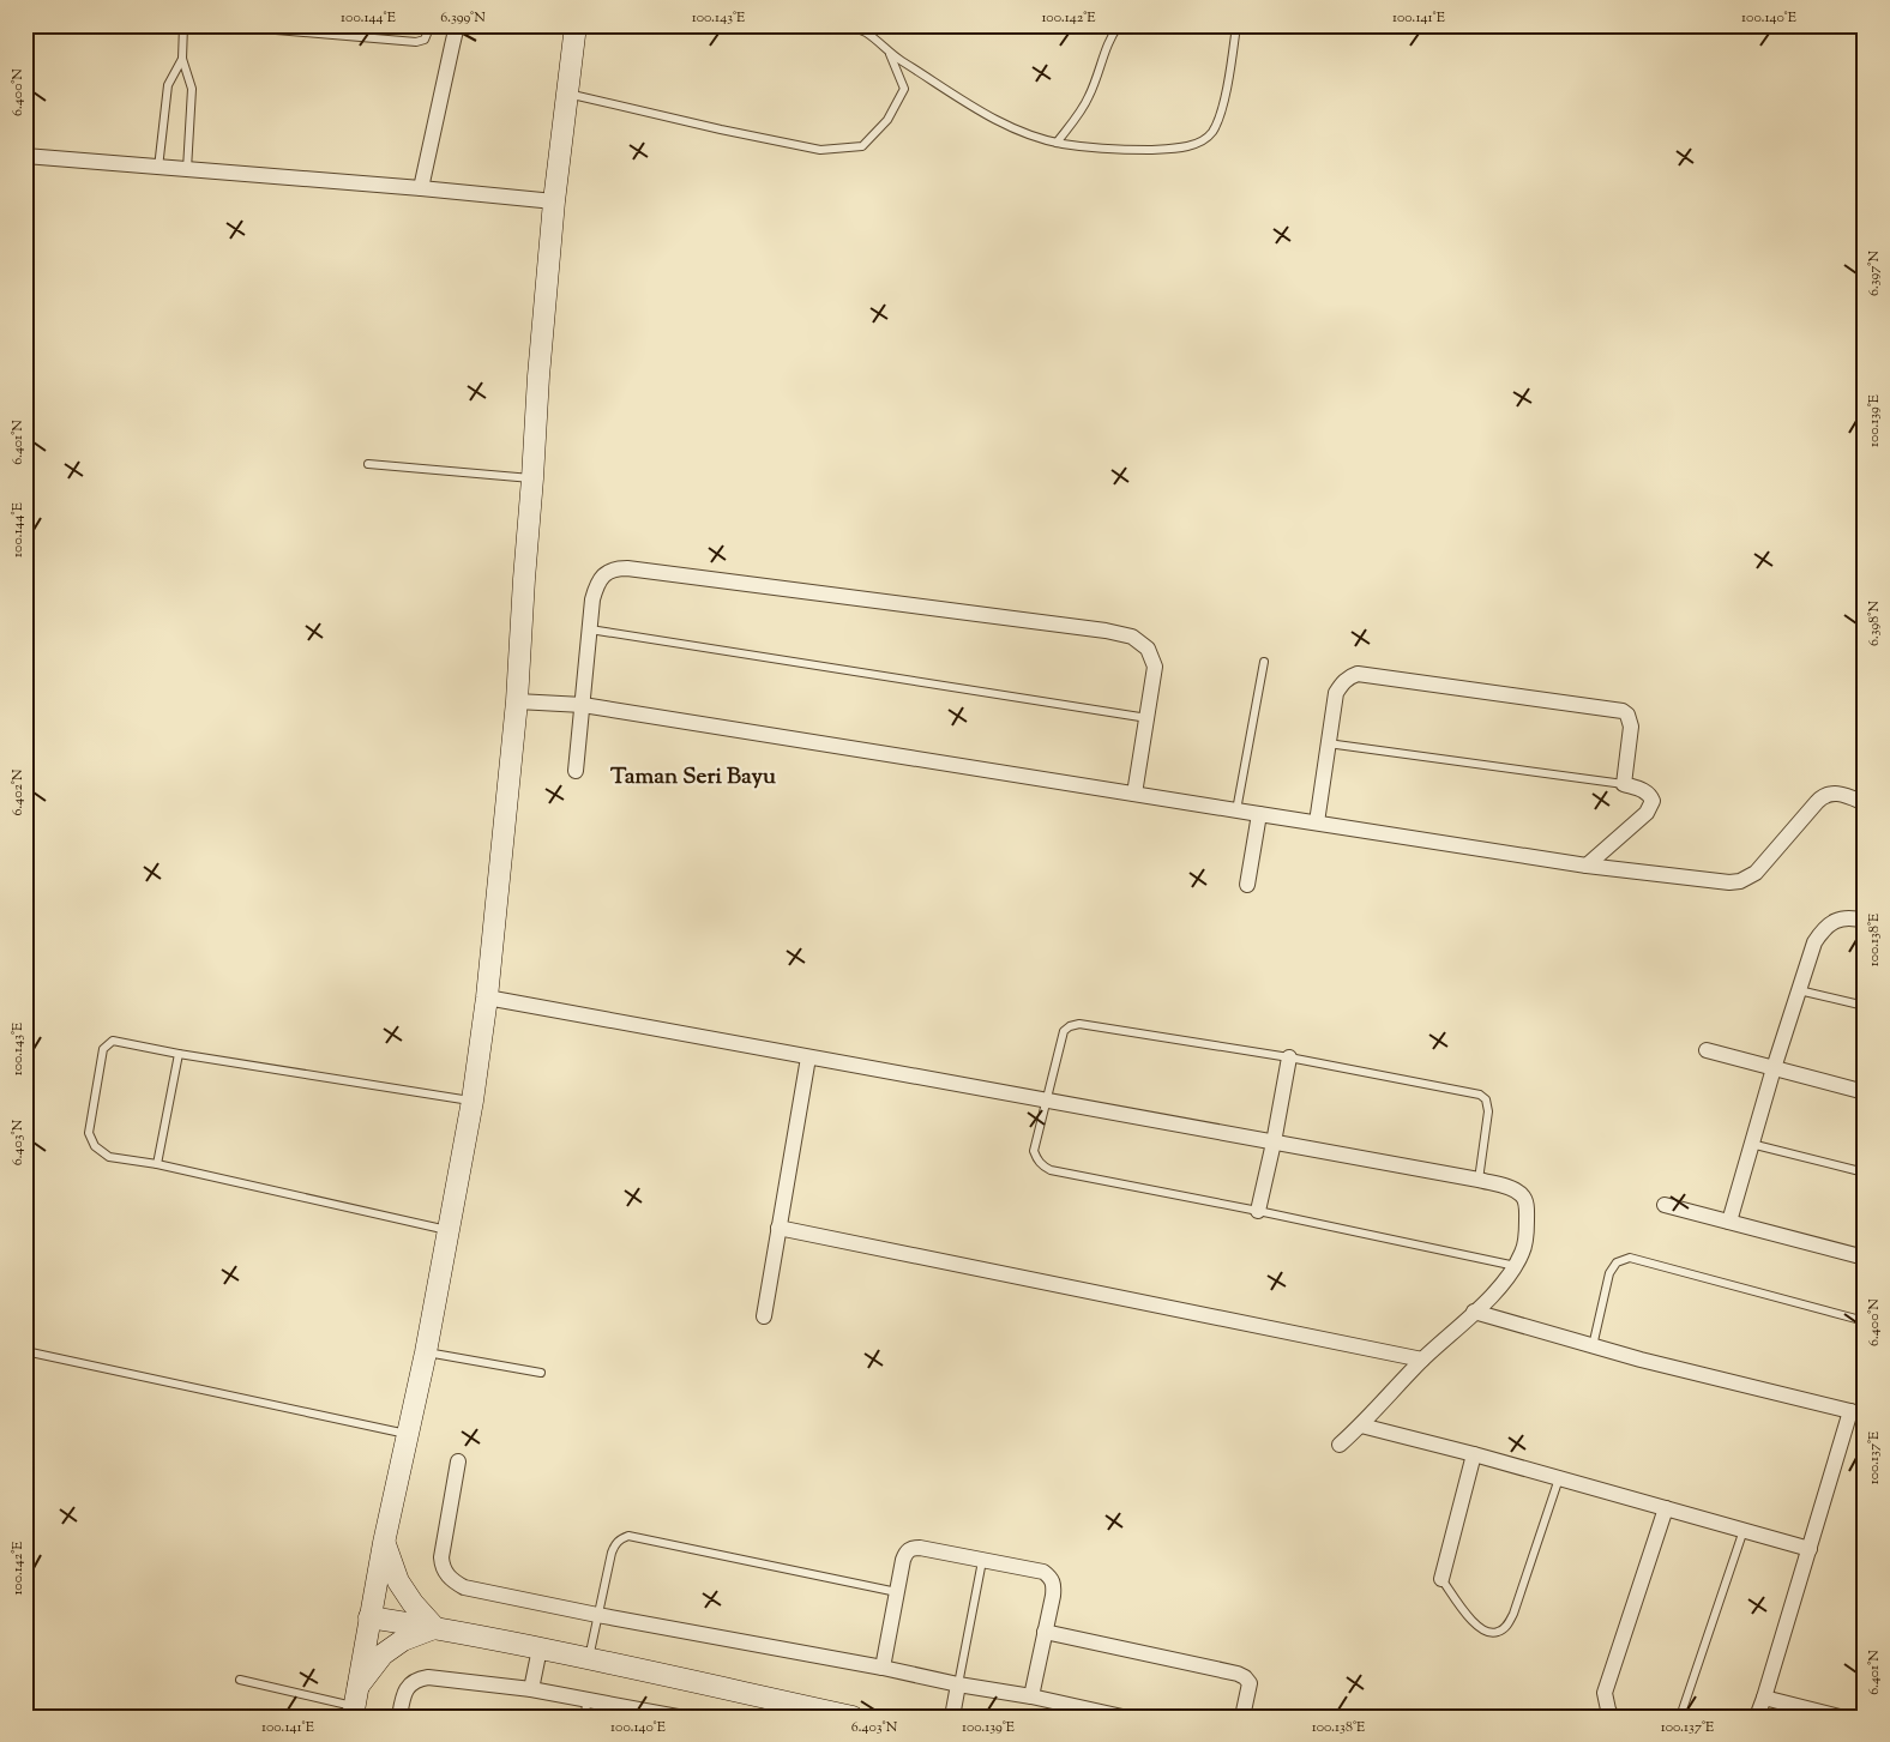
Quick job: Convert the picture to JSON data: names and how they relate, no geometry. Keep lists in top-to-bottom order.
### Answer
{
  "districts": ["Taman Seri Bayu"],
  "coordinates": [
    "100.144°E",
    "6.399°N",
    "100.143°E",
    "100.142°E",
    "100.141°E",
    "100.140°E",
    "6.400°N",
    "6.397°N",
    "100.139°E",
    "6.401°N",
    "6.398°N",
    "6.402°N",
    "100.138°E",
    "6.403°N",
    "100.137°E"
  ]
}
